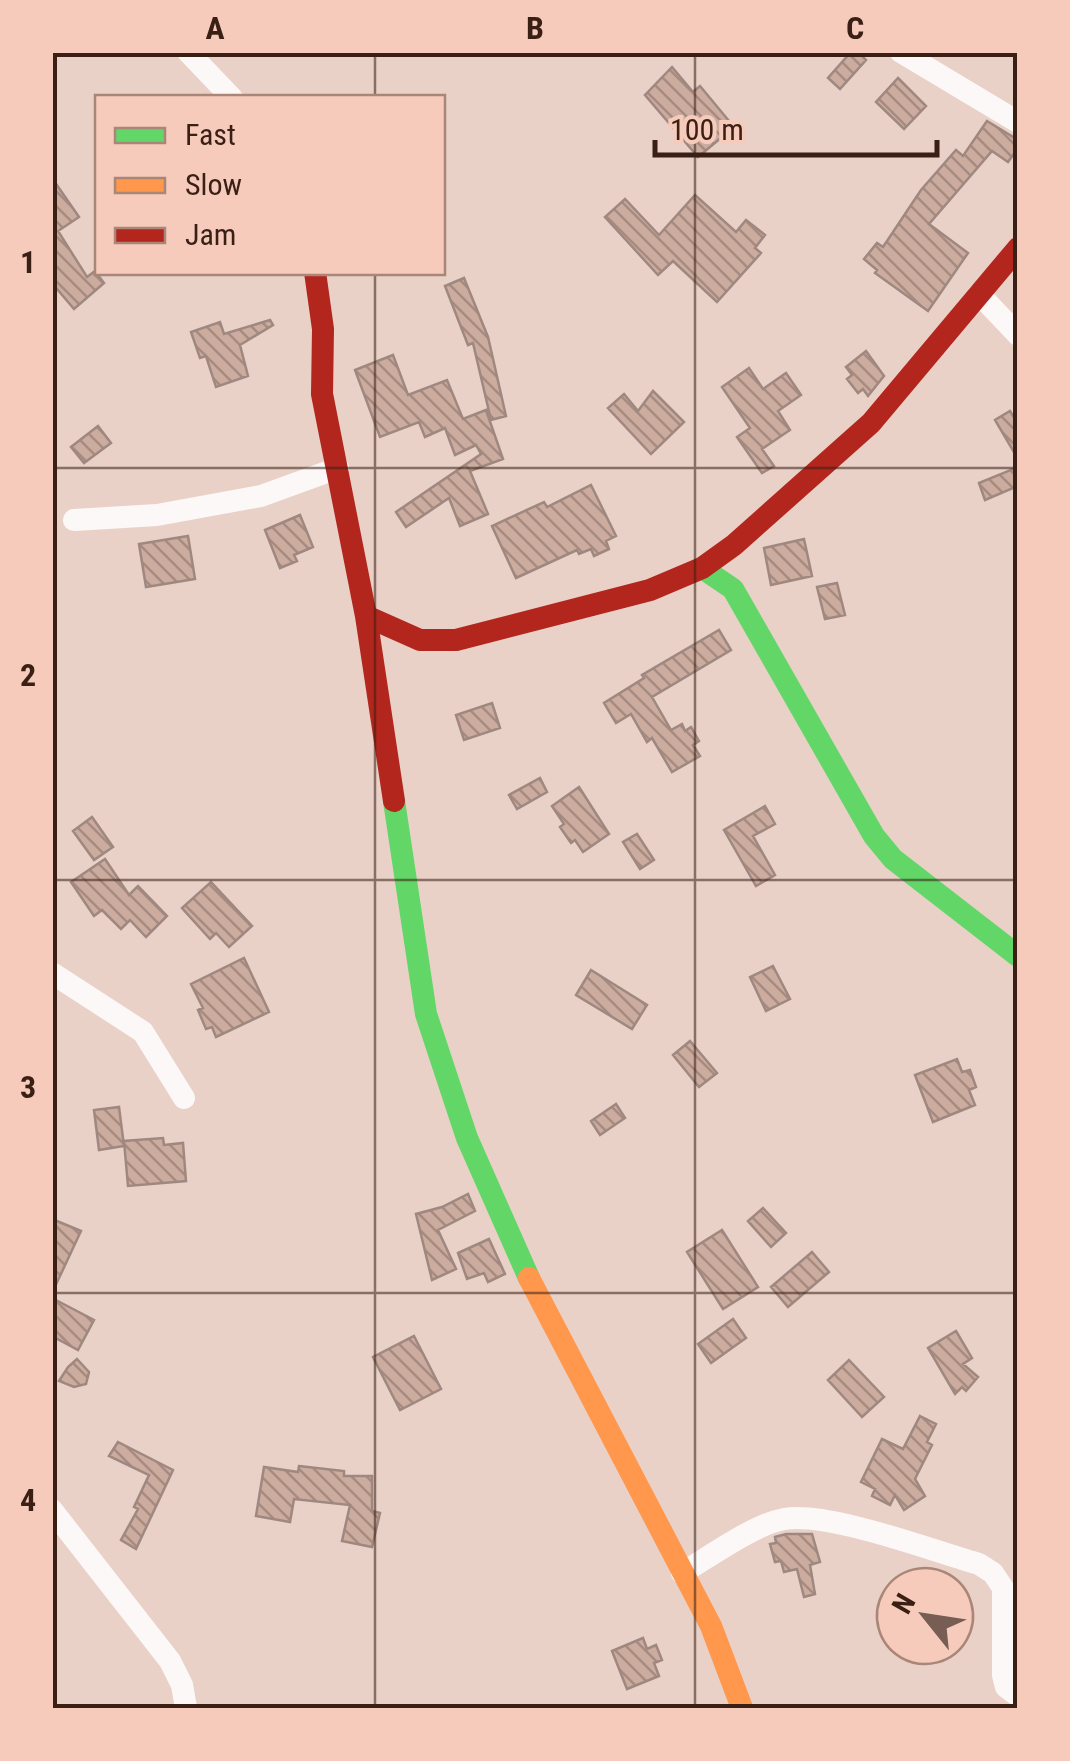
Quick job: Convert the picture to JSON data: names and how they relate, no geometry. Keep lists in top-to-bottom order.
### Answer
{
  "legend": ["Fast", "Slow", "Jam"],
  "scale_bar": "100 m",
  "north": "top left",
  "grid": {
    "columns": ["A", "B", "C"],
    "rows": [
      "1",
      "2",
      "3",
      "4"
    ]
  }
}
